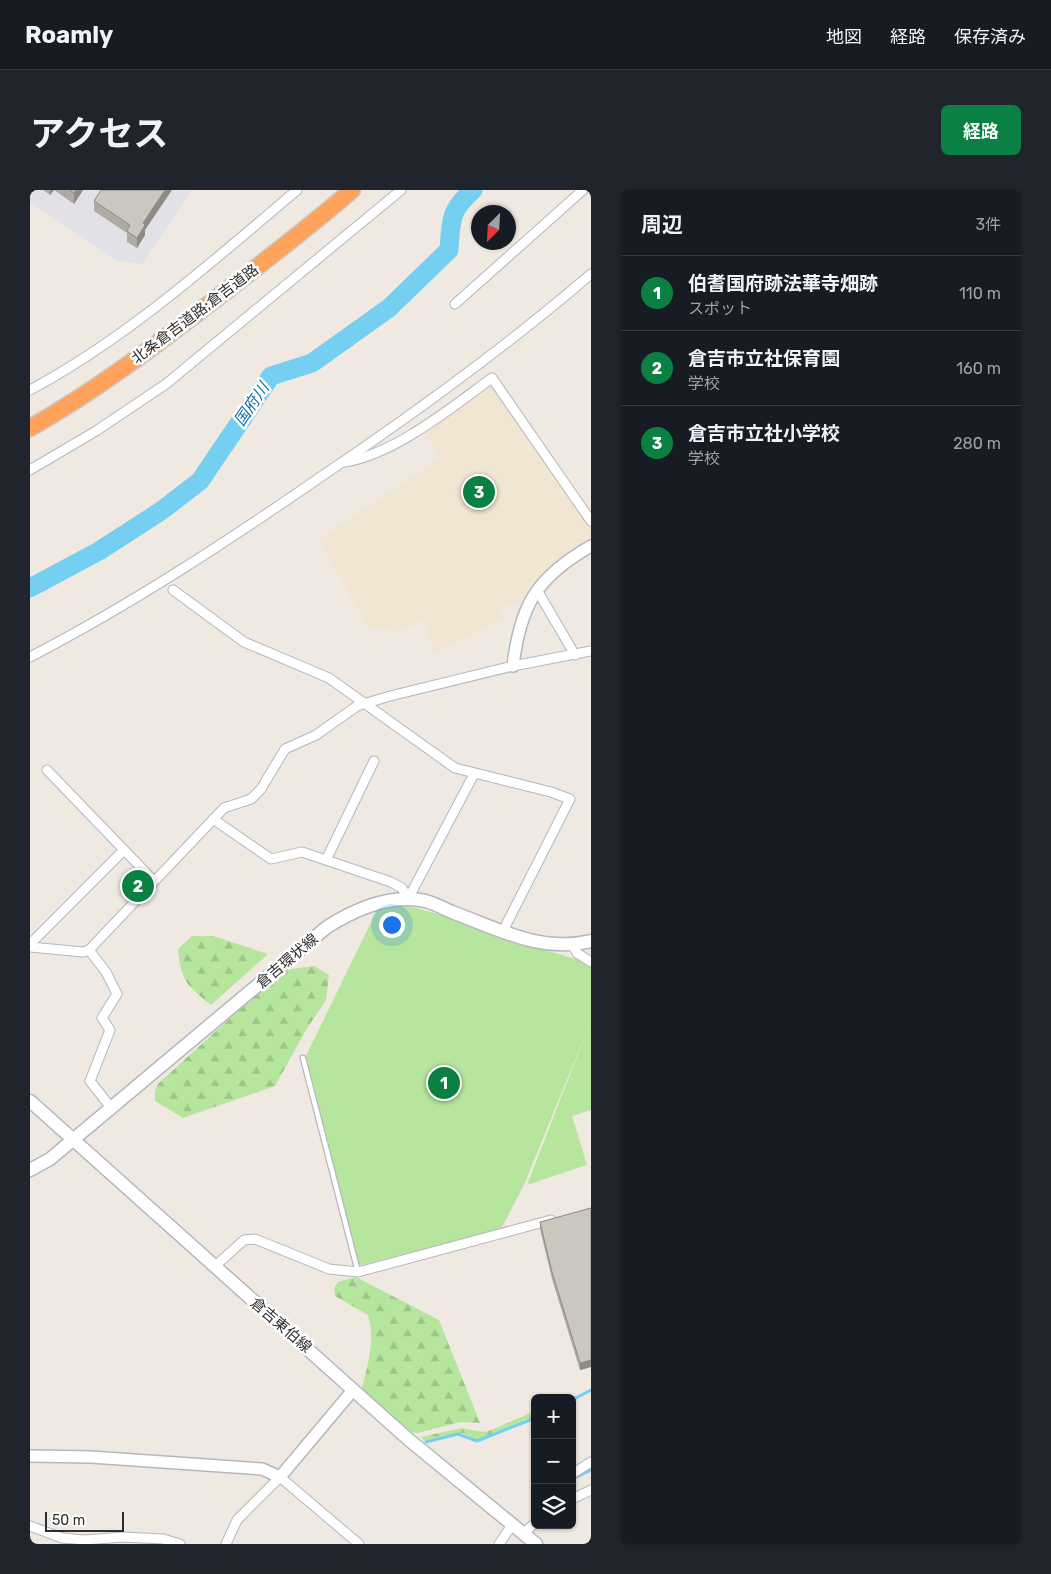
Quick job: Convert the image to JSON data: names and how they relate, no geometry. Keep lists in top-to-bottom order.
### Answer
{
  "streets": {
    "highway": ["北条倉吉道路;倉吉道路"],
    "main road": ["倉吉環状線", "倉吉東伯線"]
  },
  "crossings": [
    ["倉吉環状線", "倉吉東伯線"]
  ],
  "water": ["国府川"],
  "scale_bar": "50 m",
  "north": "bottom left",
  "page": {
    "header": "Roamly",
    "nav": ["地図", "経路", "保存済み"],
    "title": "アクセス",
    "buttons": "経路",
    "heading": ["周辺", "3件"],
    "list": [
      {
        "mark": "1",
        "name": "伯耆国府跡法華寺畑跡",
        "note": "スポット",
        "value": "110 m"
      },
      {
        "mark": "2",
        "name": "倉吉市立社保育園",
        "note": "学校",
        "value": "160 m"
      },
      {
        "mark": "3",
        "name": "倉吉市立社小学校",
        "note": "学校",
        "value": "280 m"
      }
    ],
    "pins": ["3", "2", "1"],
    "map_buttons": ["+", "−"],
    "scale": "50 m"
  }
}
